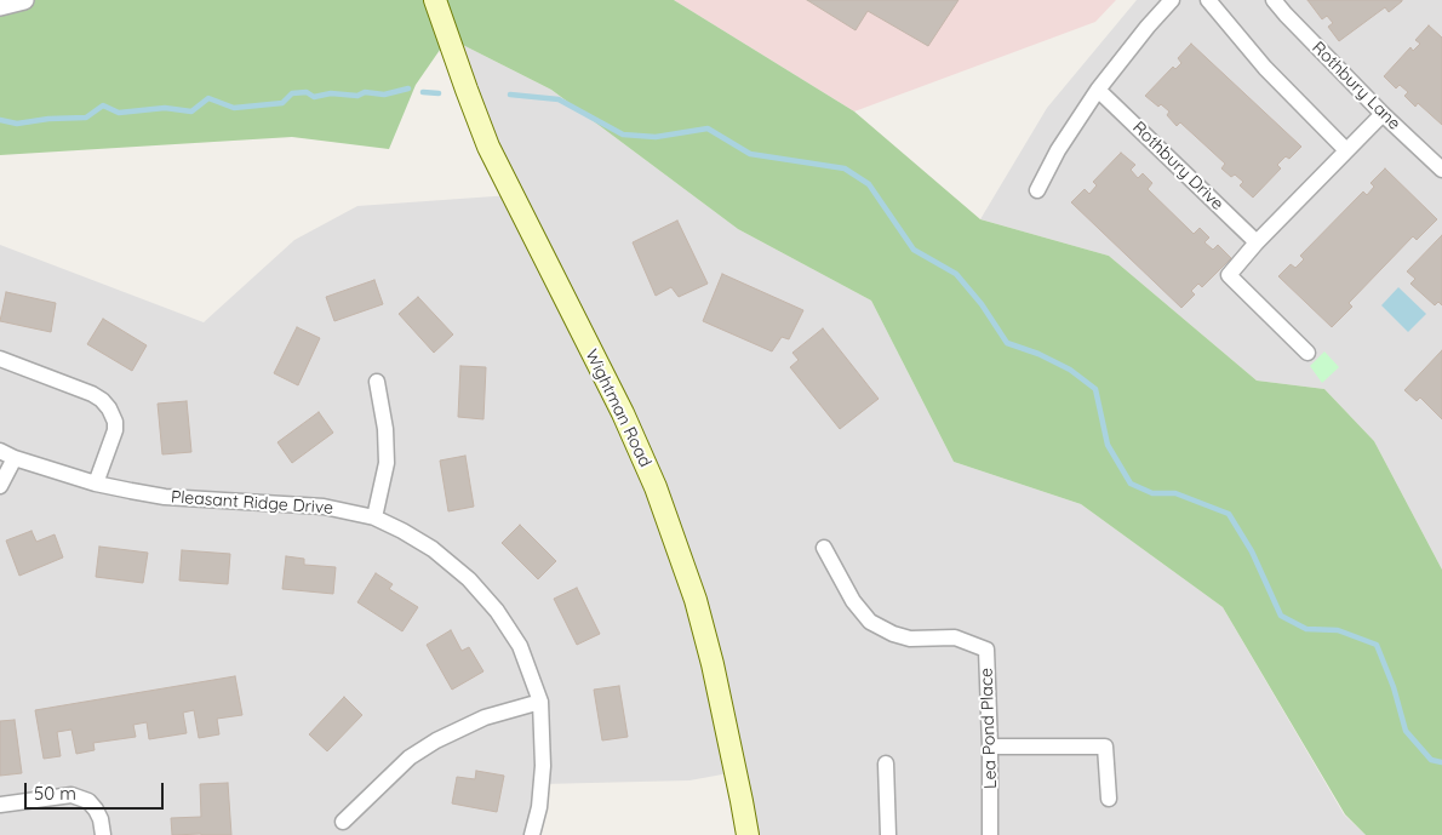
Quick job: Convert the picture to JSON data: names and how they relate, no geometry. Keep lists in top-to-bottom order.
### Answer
{
  "streets": {
    "main road": ["Wightman Road"],
    "street": [
      "Rothbury Lane",
      "Rothbury Drive",
      "Pleasant Ridge Drive",
      "Lea Pond Place"
    ]
  },
  "scale_bar": "50 m"
}
